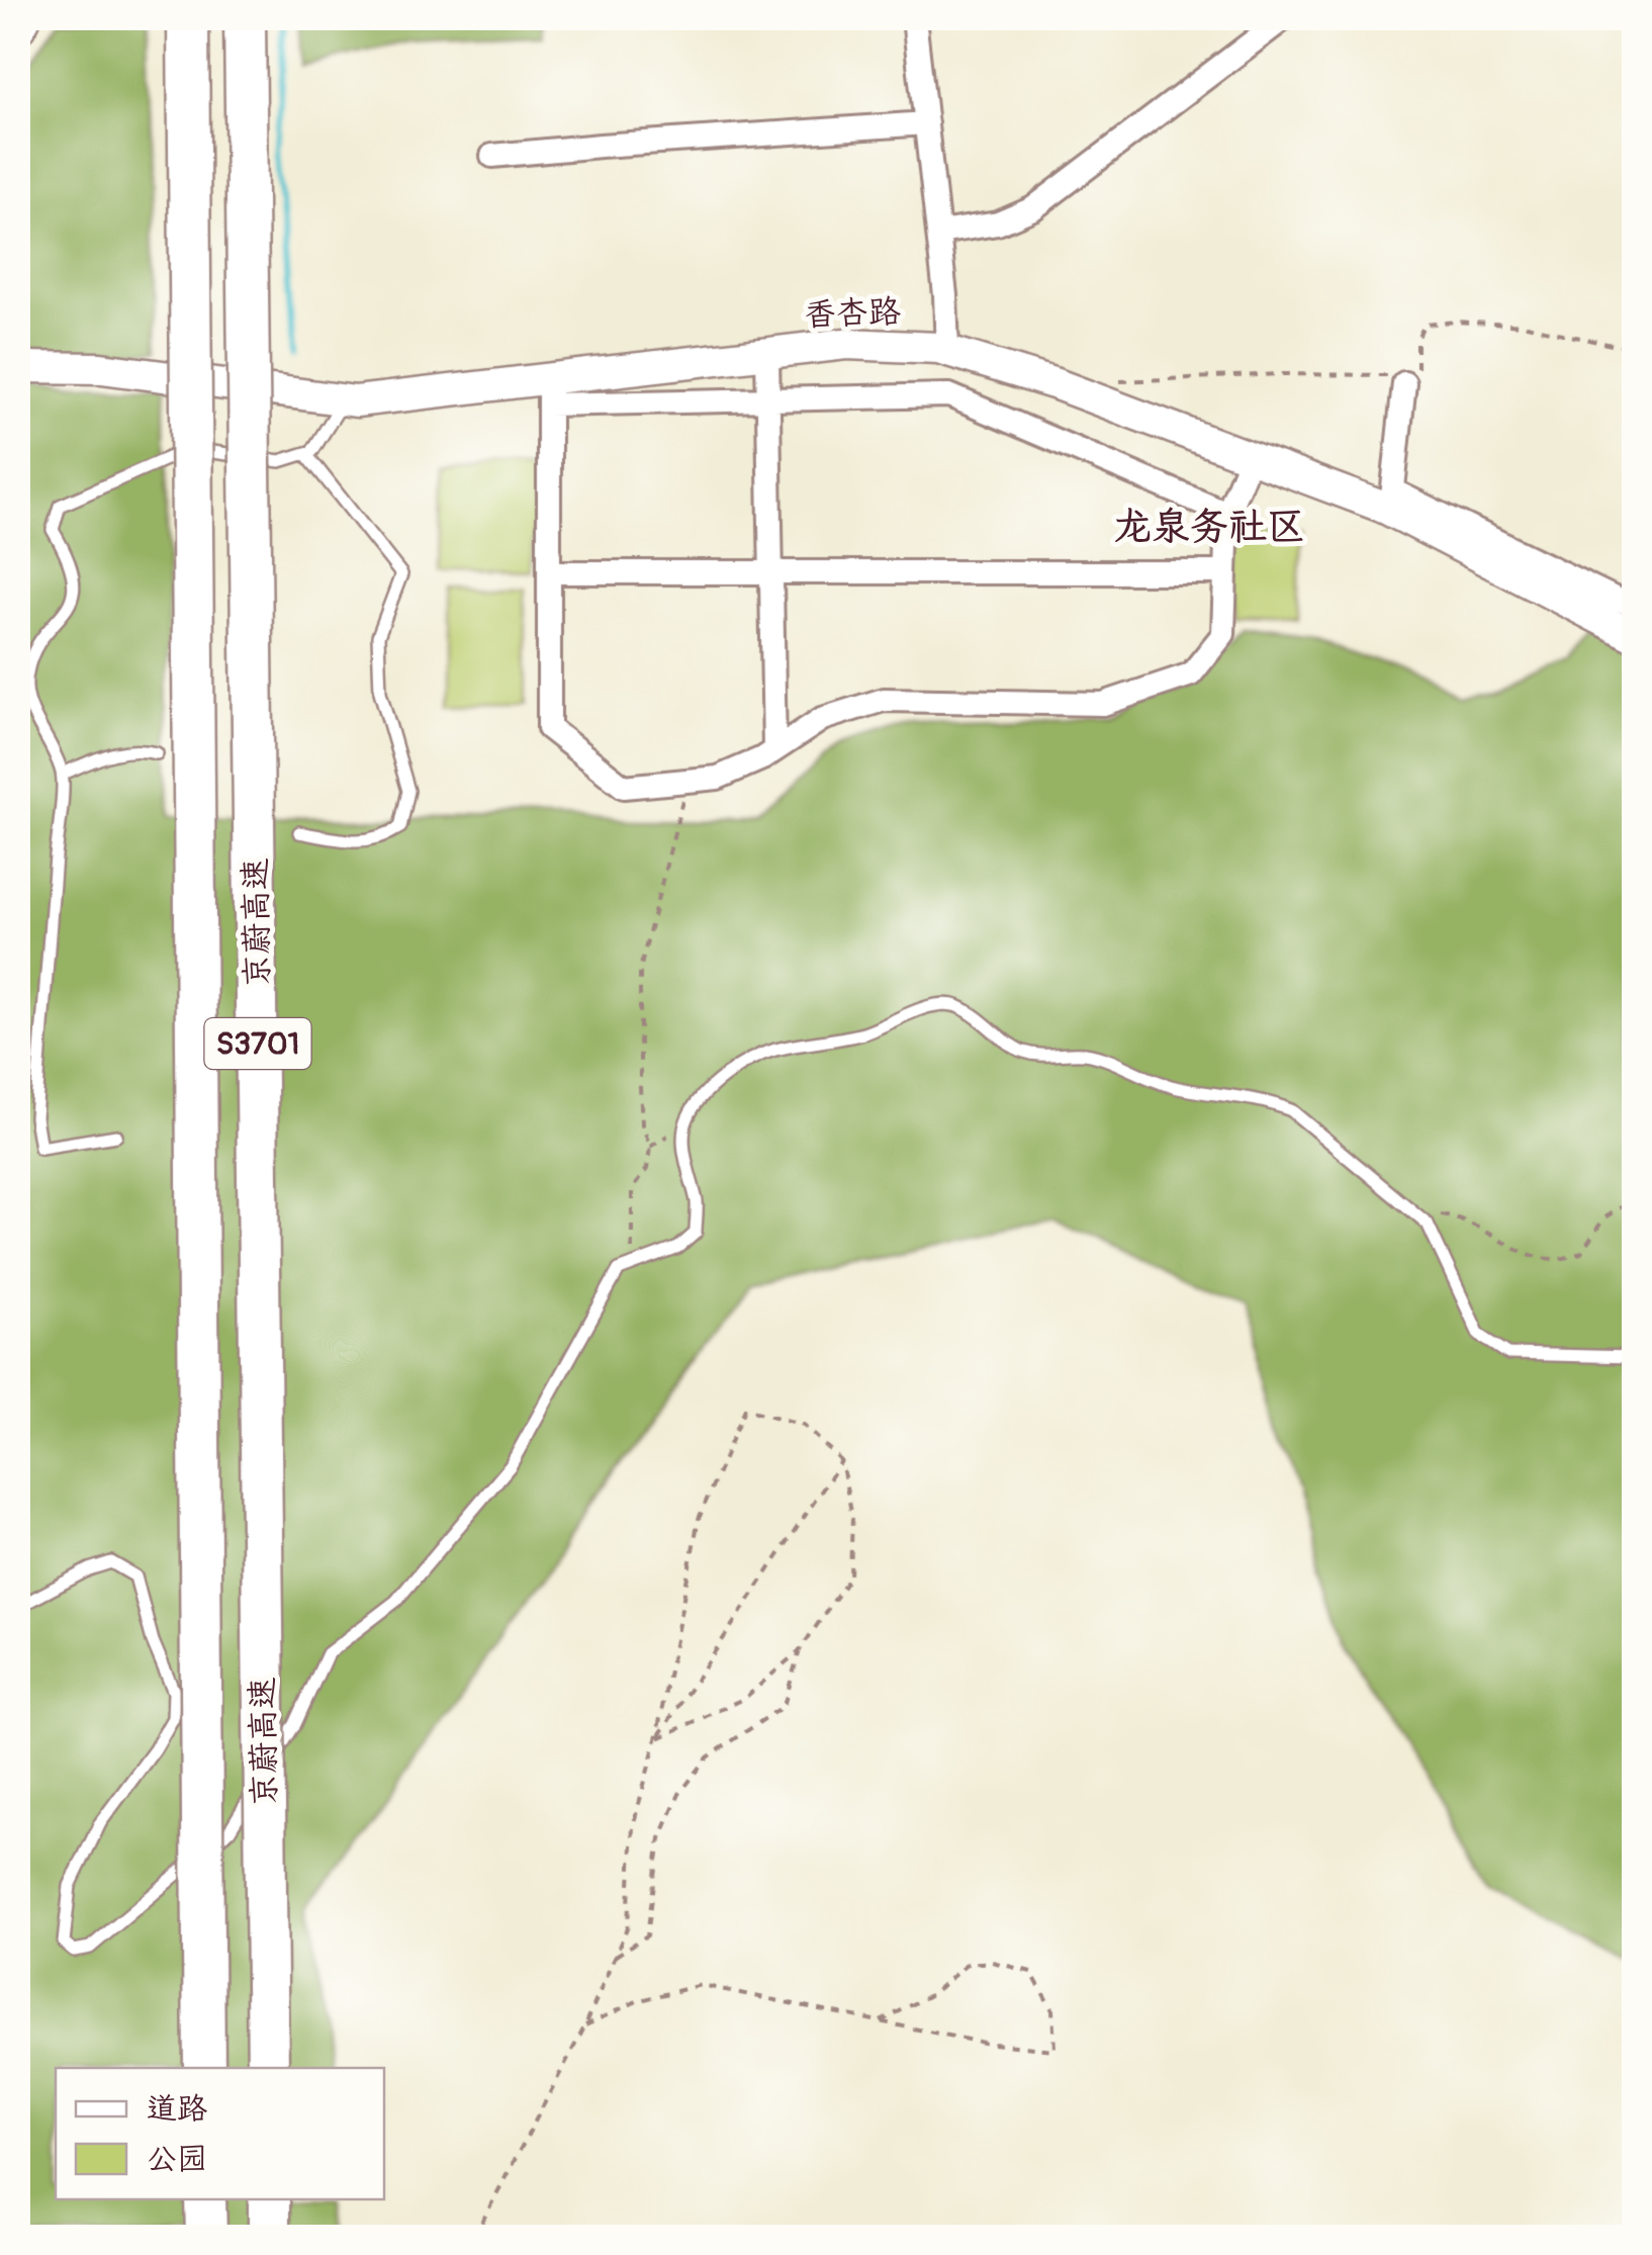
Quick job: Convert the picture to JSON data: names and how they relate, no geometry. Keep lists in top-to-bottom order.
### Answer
{
  "streets": {
    "highway": ["京蔚高速", "S3701"],
    "street": ["香杏路"]
  },
  "districts": ["龙泉务社区"],
  "legend": ["道路", "公园"]
}
